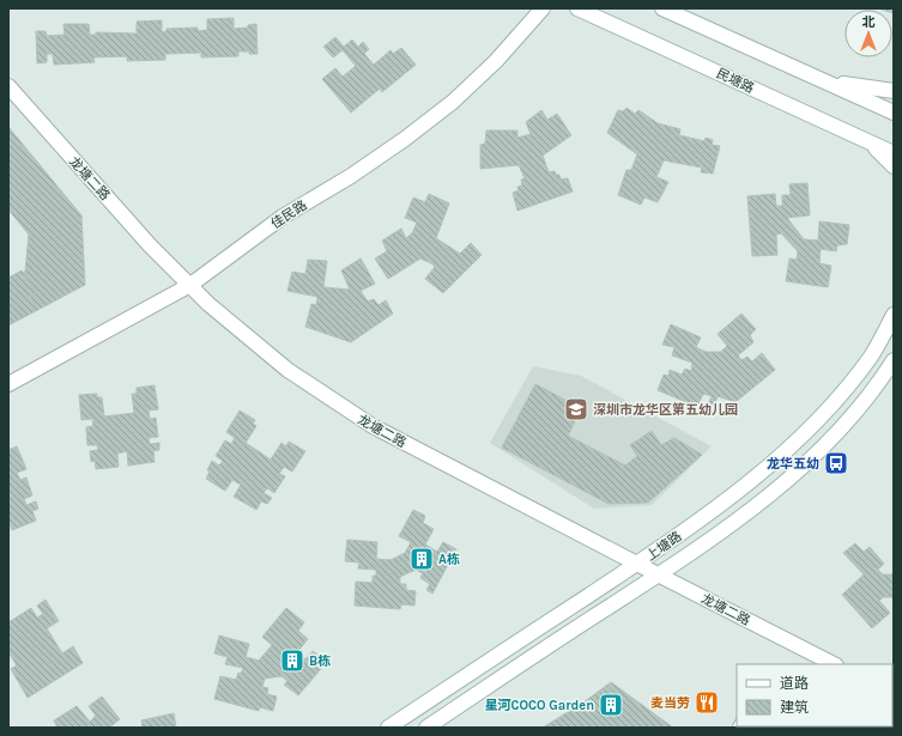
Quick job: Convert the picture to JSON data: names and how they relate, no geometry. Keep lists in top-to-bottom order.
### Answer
{
  "streets": {
    "main road": [
      "民塘路",
      "龙塘二路",
      "佳民路",
      "上塘路"
    ]
  },
  "crossings": [
    ["龙塘二路", "佳民路"],
    ["龙塘二路", "上塘路"]
  ],
  "places": {
    "school or university": ["深圳市龙华区第五幼儿园"],
    "bus stop": ["龙华五幼"],
    "building": ["A栋", "B栋", "星河COCO Garden"],
    "restaurant": ["麦当劳"]
  },
  "legend": ["道路", "建筑"],
  "north": "top"
}
